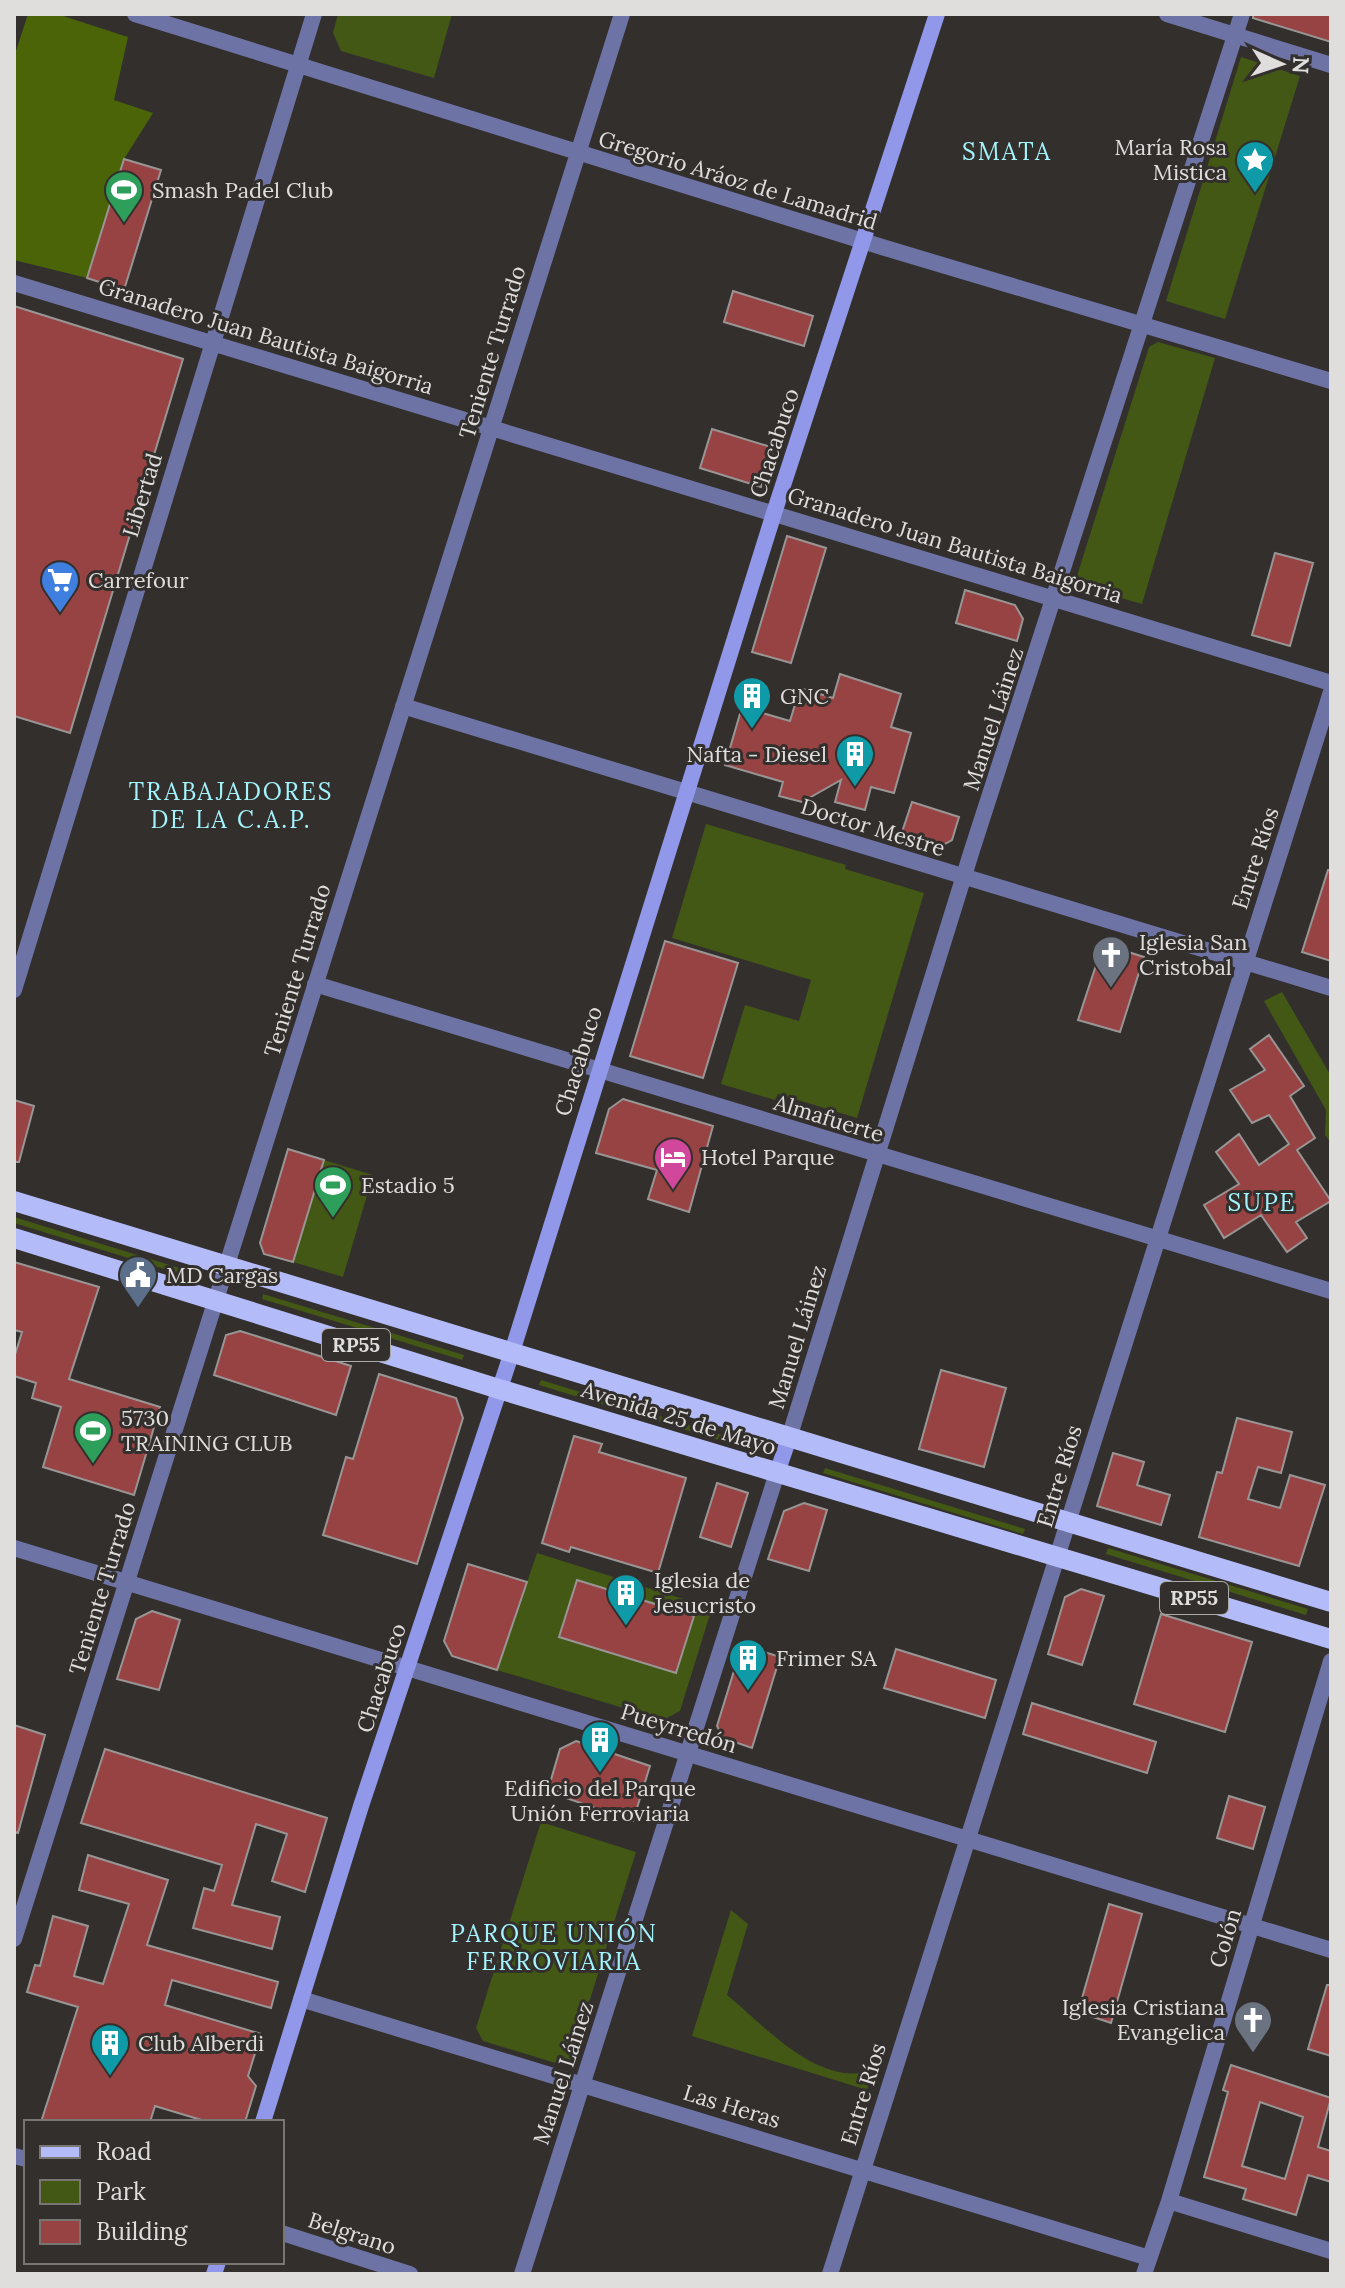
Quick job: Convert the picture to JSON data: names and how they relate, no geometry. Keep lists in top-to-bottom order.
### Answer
{
  "streets": {
    "main road": ["Chacabuco", "RP55", "Avenida 25 de Mayo"],
    "street": [
      "Gregorio Aráoz de Lamadrid",
      "Granadero Juan Bautista Baigorria",
      "Teniente Turrado",
      "Libertad",
      "Manuel Láinez",
      "Doctor Mestre",
      "Entre Ríos",
      "Almafuerte",
      "Pueyrredón",
      "Colón",
      "Las Heras",
      "Belgrano"
    ]
  },
  "crossings": [
    ["Gregorio Aráoz de Lamadrid", "Teniente Turrado"],
    ["Gregorio Aráoz de Lamadrid", "Chacabuco"],
    ["Gregorio Aráoz de Lamadrid", "Libertad"],
    ["Gregorio Aráoz de Lamadrid", "Manuel Láinez"],
    ["Granadero Juan Bautista Baigorria", "Teniente Turrado"],
    ["Granadero Juan Bautista Baigorria", "Chacabuco"],
    ["Granadero Juan Bautista Baigorria", "Libertad"],
    ["Granadero Juan Bautista Baigorria", "Manuel Láinez"],
    ["Teniente Turrado", "Doctor Mestre"],
    ["Teniente Turrado", "Almafuerte"],
    ["Teniente Turrado", "Avenida 25 de Mayo"],
    ["Teniente Turrado", "Pueyrredón"],
    ["Chacabuco", "Doctor Mestre"],
    ["Chacabuco", "Almafuerte"],
    ["Chacabuco", "Avenida 25 de Mayo"],
    ["Chacabuco", "Pueyrredón"],
    ["Chacabuco", "Las Heras"],
    ["Manuel Láinez", "Doctor Mestre"],
    ["Manuel Láinez", "Almafuerte"],
    ["Manuel Láinez", "Avenida 25 de Mayo"],
    ["Manuel Láinez", "Pueyrredón"],
    ["Manuel Láinez", "Las Heras"],
    ["Doctor Mestre", "Entre Ríos"],
    ["Entre Ríos", "Almafuerte"],
    ["Entre Ríos", "Avenida 25 de Mayo"],
    ["Entre Ríos", "Pueyrredón"],
    ["Entre Ríos", "Las Heras"],
    ["Pueyrredón", "Colón"],
    ["Colón", "Las Heras"]
  ],
  "districts": [
    "SMATA",
    "TRABAJADORES DE LA C.A.P.",
    "SUPE",
    "PARQUE UNIÓN FERROVIARIA"
  ],
  "places": {
    "place": ["María Rosa Mistica"],
    "sports": ["Smash Padel Club", "Estadio 5", "5730 TRAINING CLUB"],
    "supermarket": ["Carrefour"],
    "building": [
      "GNC",
      "Nafta - Diesel",
      "Iglesia de Jesucristo",
      "Frimer SA",
      "Edificio del Parque Unión Ferroviaria",
      "Club Alberdi"
    ],
    "church": ["Iglesia San Cristobal", "Iglesia Cristiana Evangelica"],
    "hotel": ["Hotel Parque"],
    "public building": ["MD Cargas"]
  },
  "legend": ["Road", "Park", "Building"],
  "north": "right"
}
